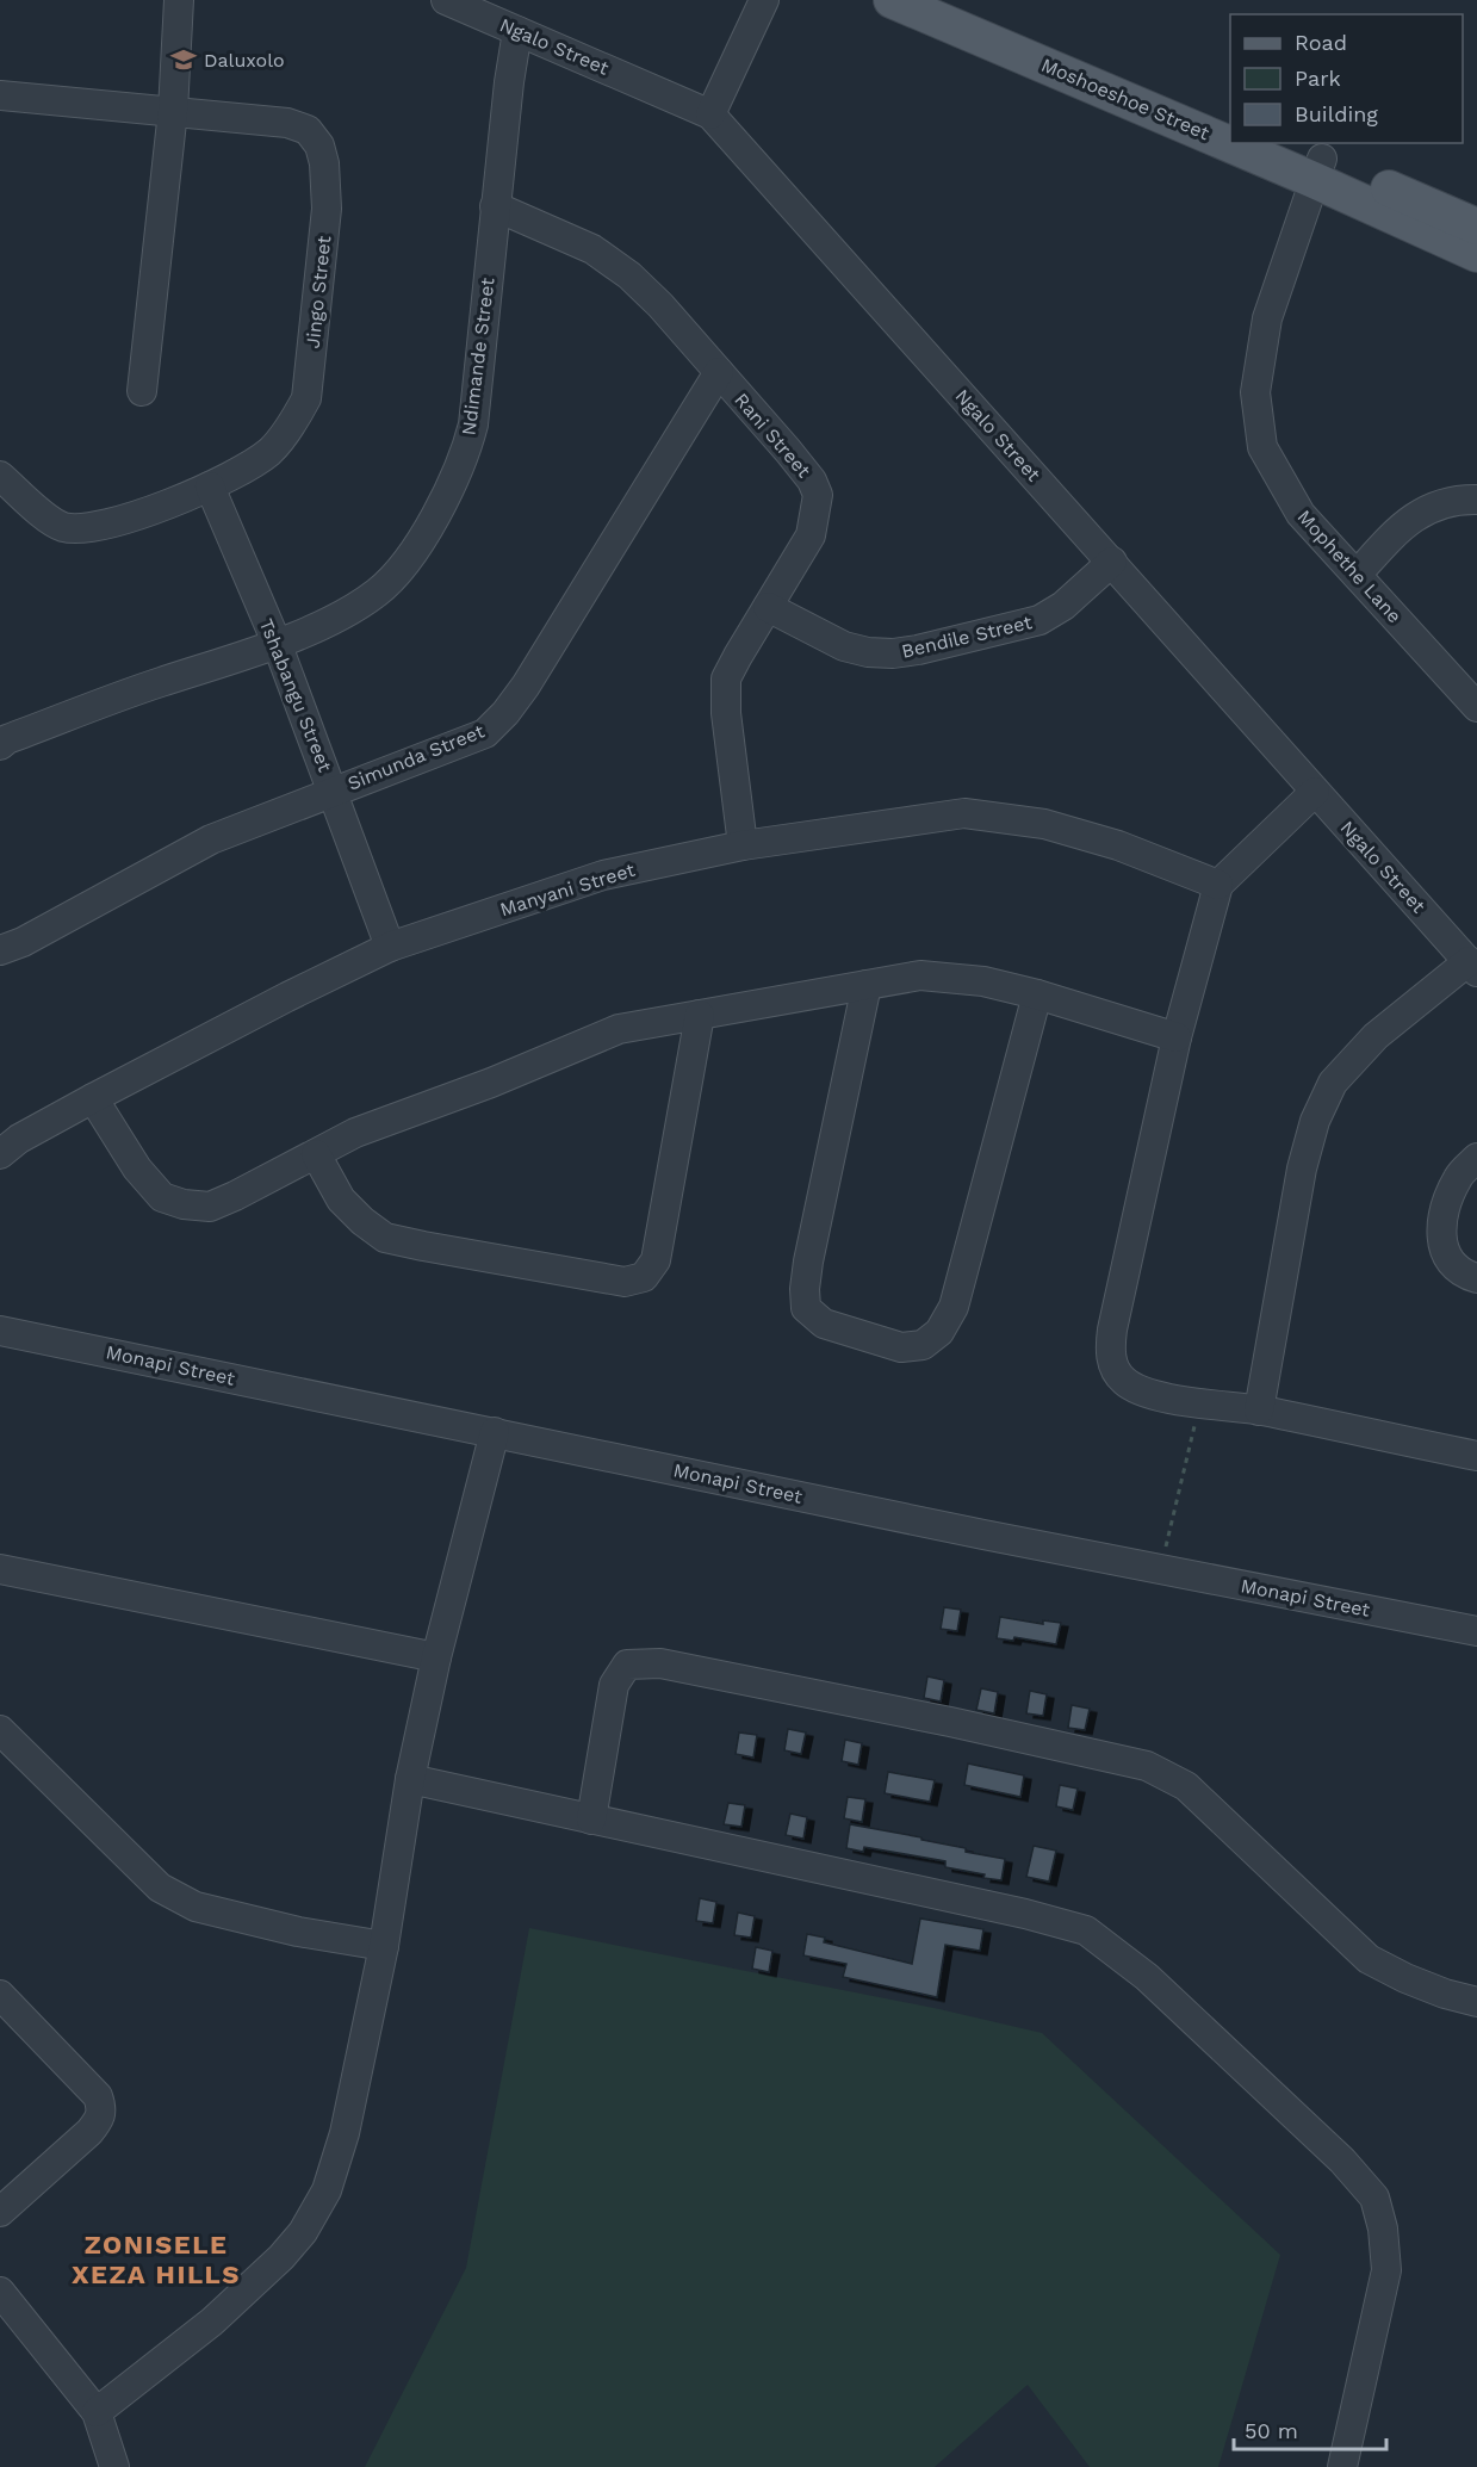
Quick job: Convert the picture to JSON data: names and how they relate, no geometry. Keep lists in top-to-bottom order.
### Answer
{
  "streets": {
    "main road": ["Moshoeshoe Street"],
    "street": [
      "Ngalo Street",
      "Jingo Street",
      "Ndimande Street",
      "Rani Street",
      "Mophethe Lane",
      "Bendile Street",
      "Tshabangu Street",
      "Simunda Street",
      "Manyani Street",
      "Monapi Street"
    ]
  },
  "crossings": [
    ["Ngalo Street", "Ndimande Street"],
    ["Ngalo Street", "Bendile Street"],
    ["Moshoeshoe Street", "Mophethe Lane"],
    ["Jingo Street", "Tshabangu Street"],
    ["Ndimande Street", "Rani Street"],
    ["Ndimande Street", "Tshabangu Street"],
    ["Rani Street", "Bendile Street"],
    ["Rani Street", "Simunda Street"],
    ["Rani Street", "Manyani Street"],
    ["Tshabangu Street", "Simunda Street"],
    ["Tshabangu Street", "Manyani Street"]
  ],
  "districts": ["ZONISELE XEZA HILLS"],
  "places": {
    "school or university": ["Daluxolo"]
  },
  "legend": ["Road", "Park", "Building"],
  "scale_bar": "50 m"
}
